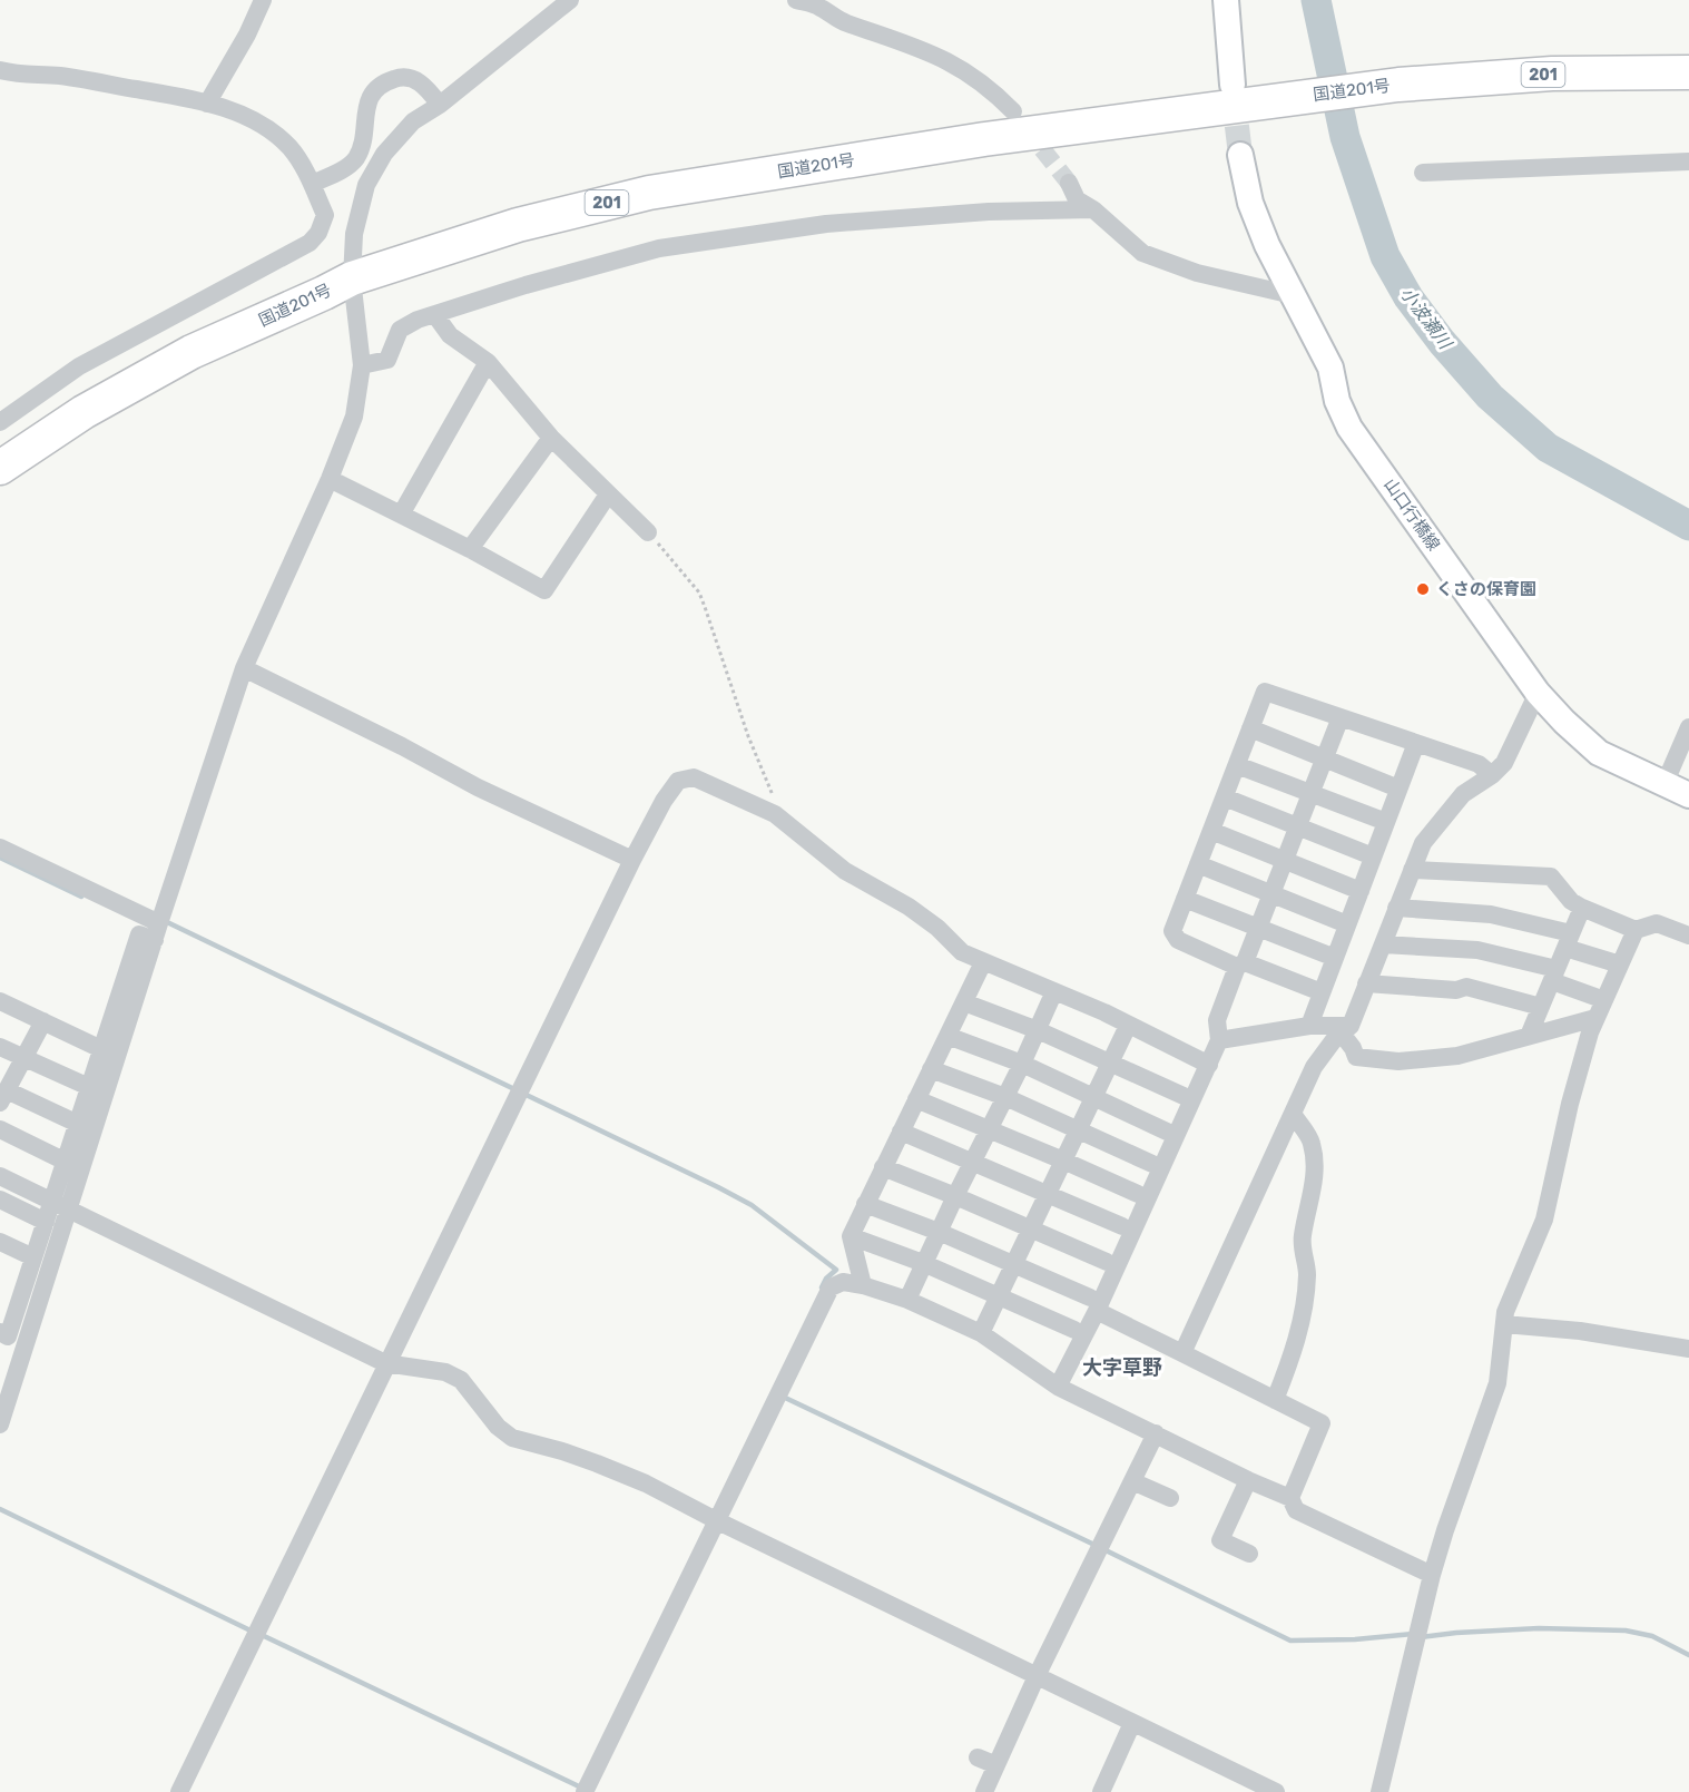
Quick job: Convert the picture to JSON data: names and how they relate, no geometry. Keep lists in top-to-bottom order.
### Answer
{
  "streets": {
    "highway": ["201", "国道201号"],
    "main road": ["山口行橋線"]
  },
  "districts": ["大字草野"],
  "water": ["小波瀬川"],
  "places": ["くさの保育園"]
}
